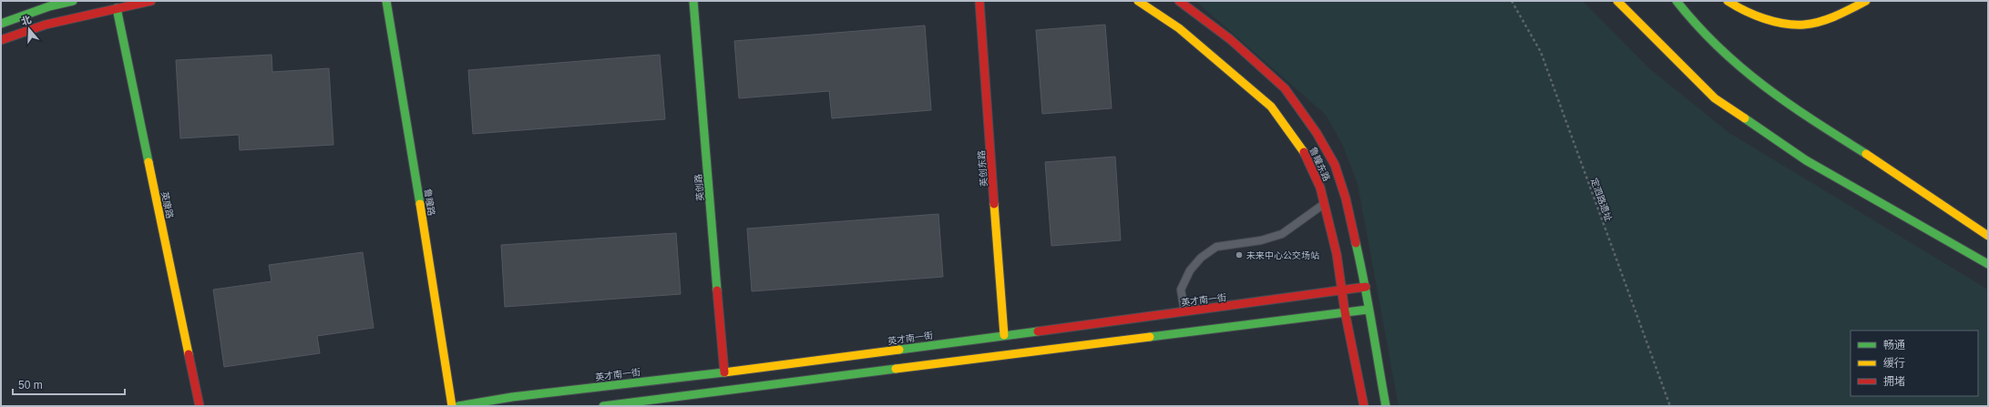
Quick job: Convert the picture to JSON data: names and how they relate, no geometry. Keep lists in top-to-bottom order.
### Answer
{
  "streets": {
    "main road": [
      "鲁瞳东路",
      "英创东路",
      "英创路",
      "鲁瞳路",
      "英康路",
      "英才南一街"
    ],
    "path": ["定泗路遗址"]
  },
  "crossings": [
    ["鲁瞳东路", "英才南一街"],
    ["英创东路", "英才南一街"],
    ["英创路", "英才南一街"]
  ],
  "places": ["未来中心公交场站"],
  "legend": ["畅通", "缓行", "拥堵"],
  "scale_bar": "50 m",
  "north": "top"
}
